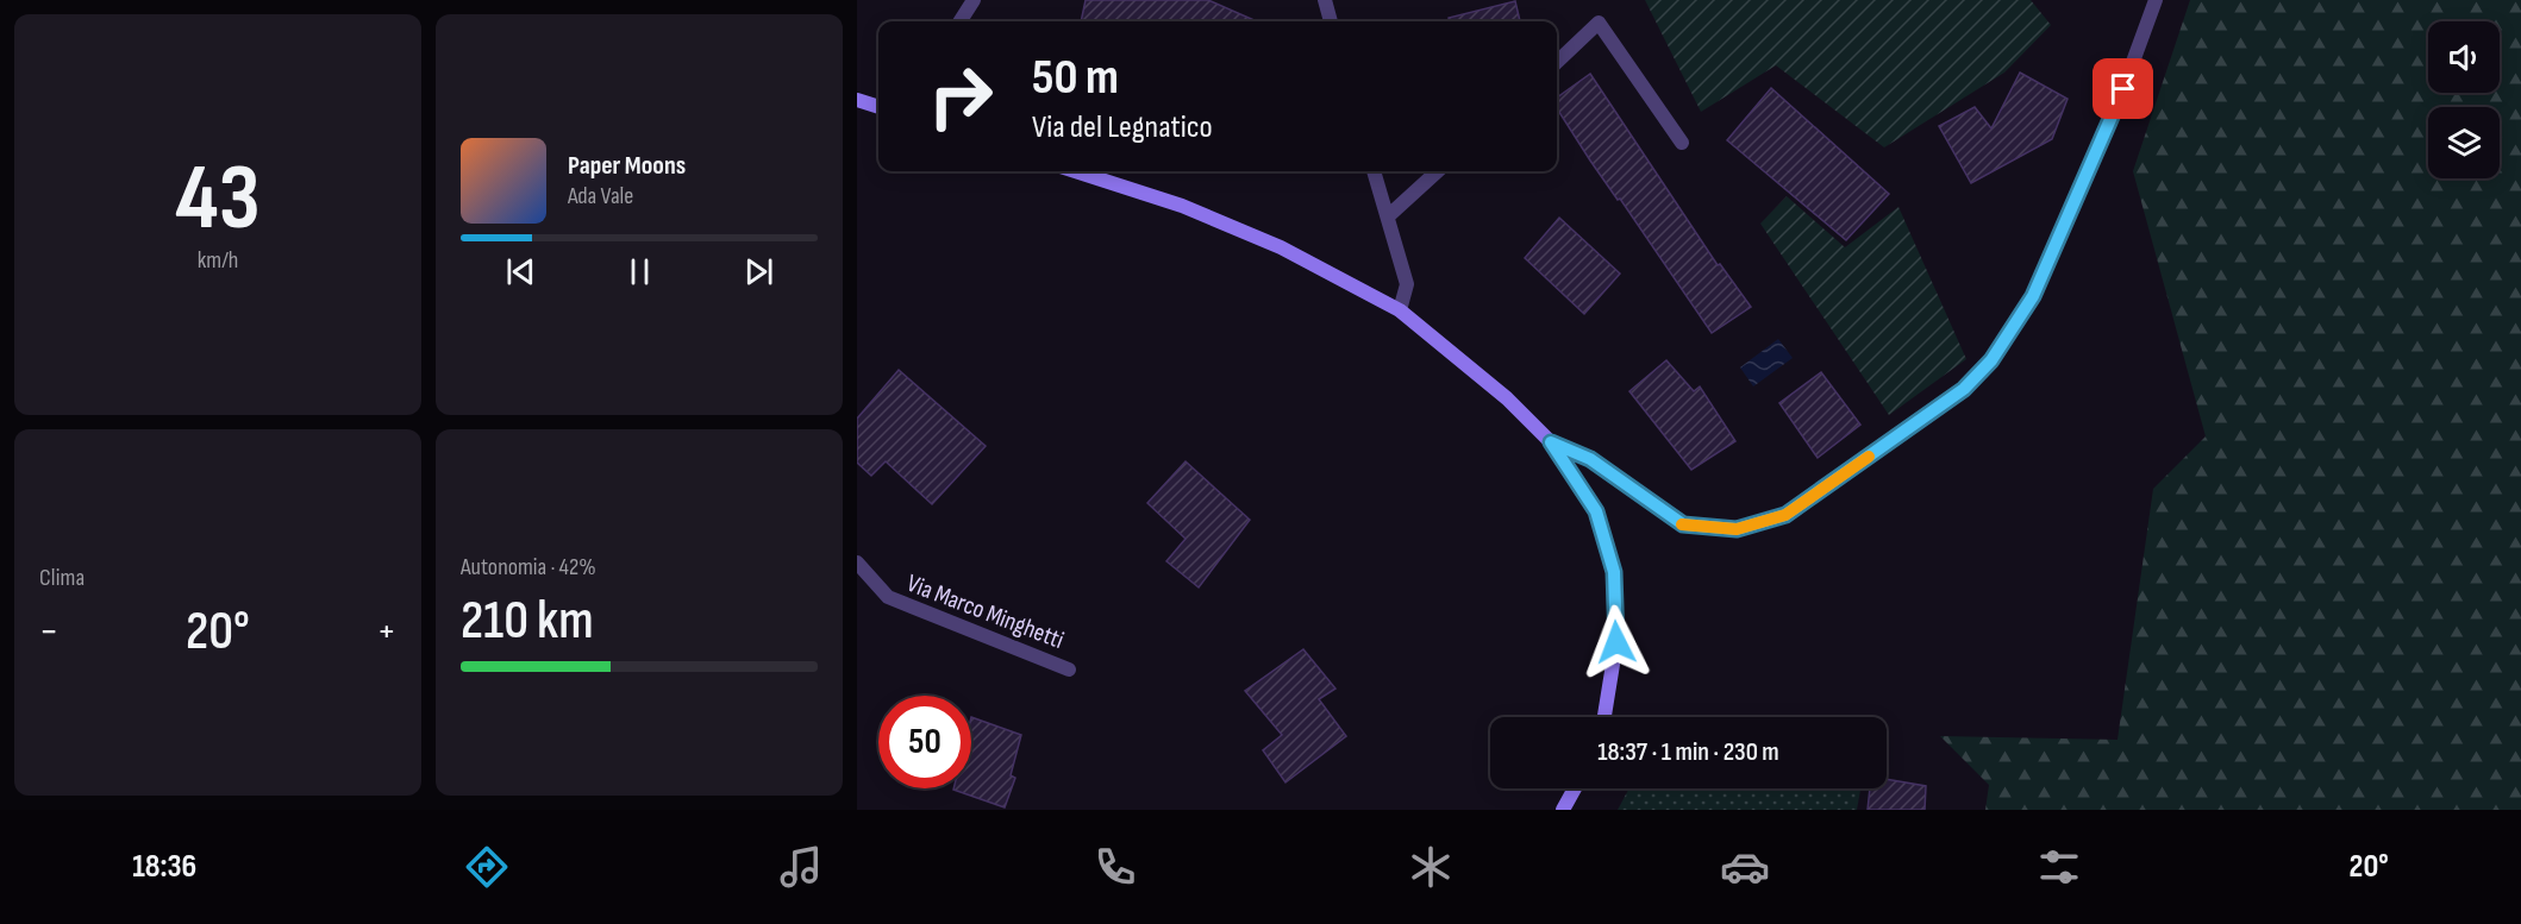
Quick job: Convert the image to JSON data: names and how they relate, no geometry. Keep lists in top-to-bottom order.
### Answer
{
  "streets": {
    "street": ["Via Marco Minghetti"]
  },
  "page": {
    "tile": [
      ["43", "km/h"],
      "Clima",
      ["Autonomia · 42%", "210 km"]
    ],
    "turn": ["50 m", "Via del Legnatico"],
    "song": ["Paper Moons", "Ada Vale"],
    "heat": ["−", "20°", "+"],
    "limit": "50",
    "trip": "18:37 · 1 min · 230 m",
    "tabs": ["18:36", "20°"]
  }
}
